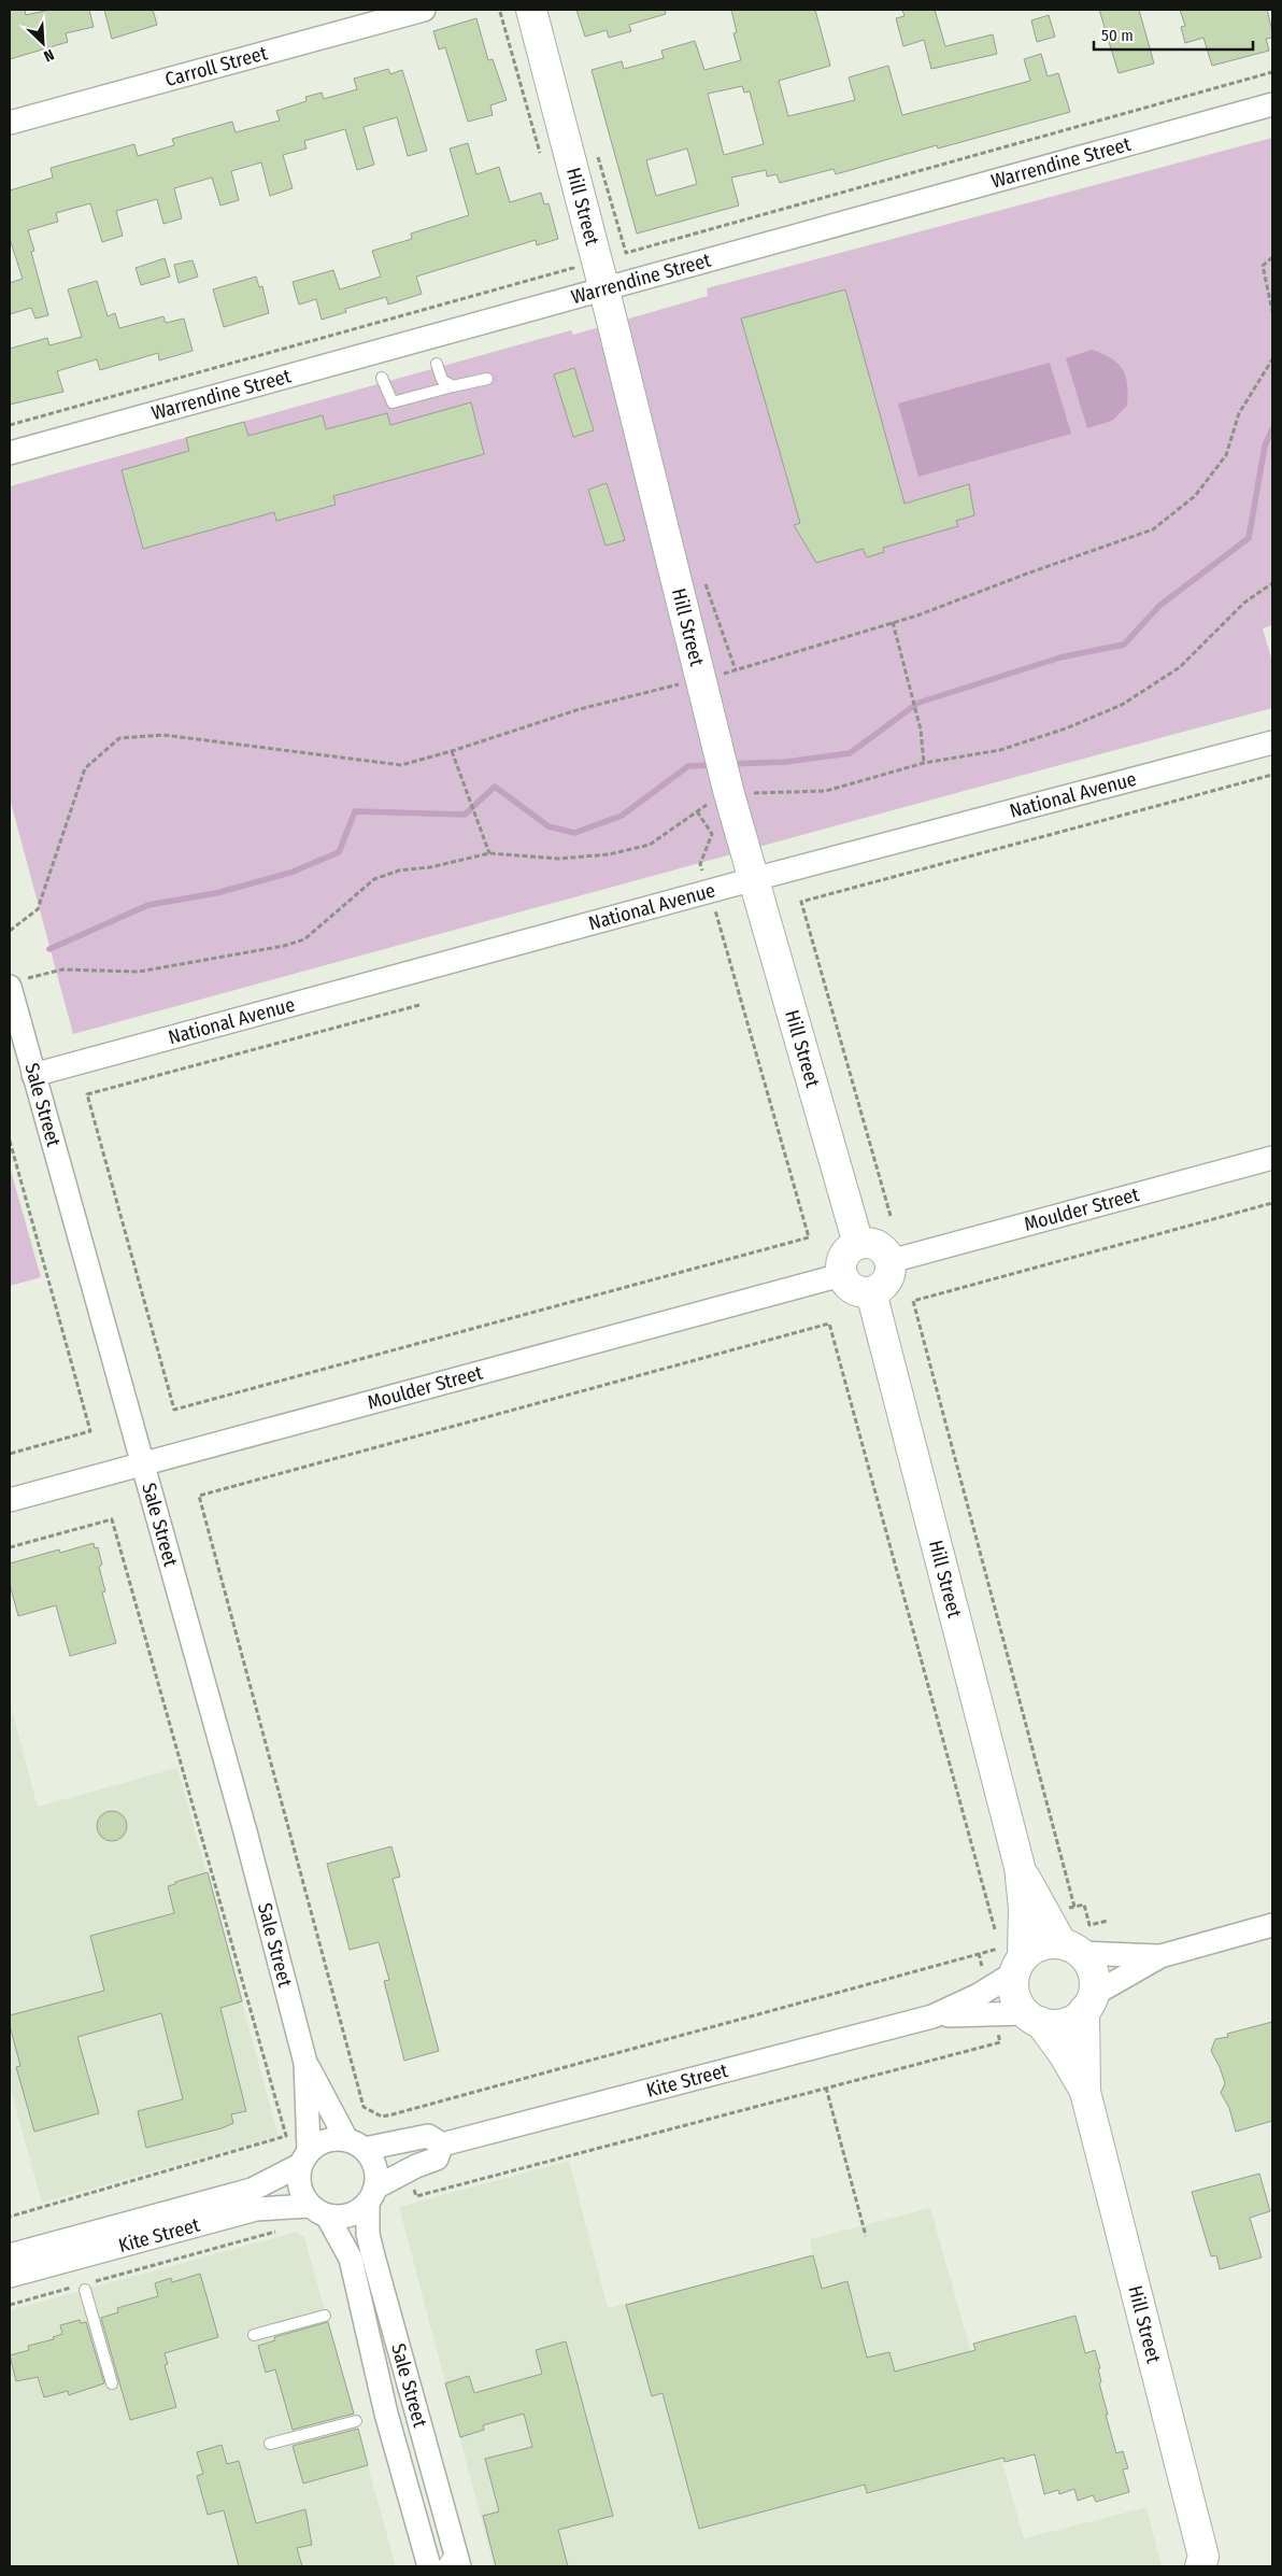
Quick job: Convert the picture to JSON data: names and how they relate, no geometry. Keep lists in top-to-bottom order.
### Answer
{
  "streets": {
    "street": [
      "Carroll Street",
      "Warrendine Street",
      "Hill Street",
      "National Avenue",
      "Sale Street",
      "Moulder Street",
      "Kite Street"
    ]
  },
  "crossings": [
    ["Warrendine Street", "Hill Street"],
    ["Hill Street", "National Avenue"],
    ["Hill Street", "Moulder Street"],
    ["Hill Street", "Kite Street"],
    ["National Avenue", "Sale Street"],
    ["Sale Street", "Moulder Street"],
    ["Sale Street", "Kite Street"]
  ],
  "scale_bar": "50 m",
  "north": "bottom right"
}
